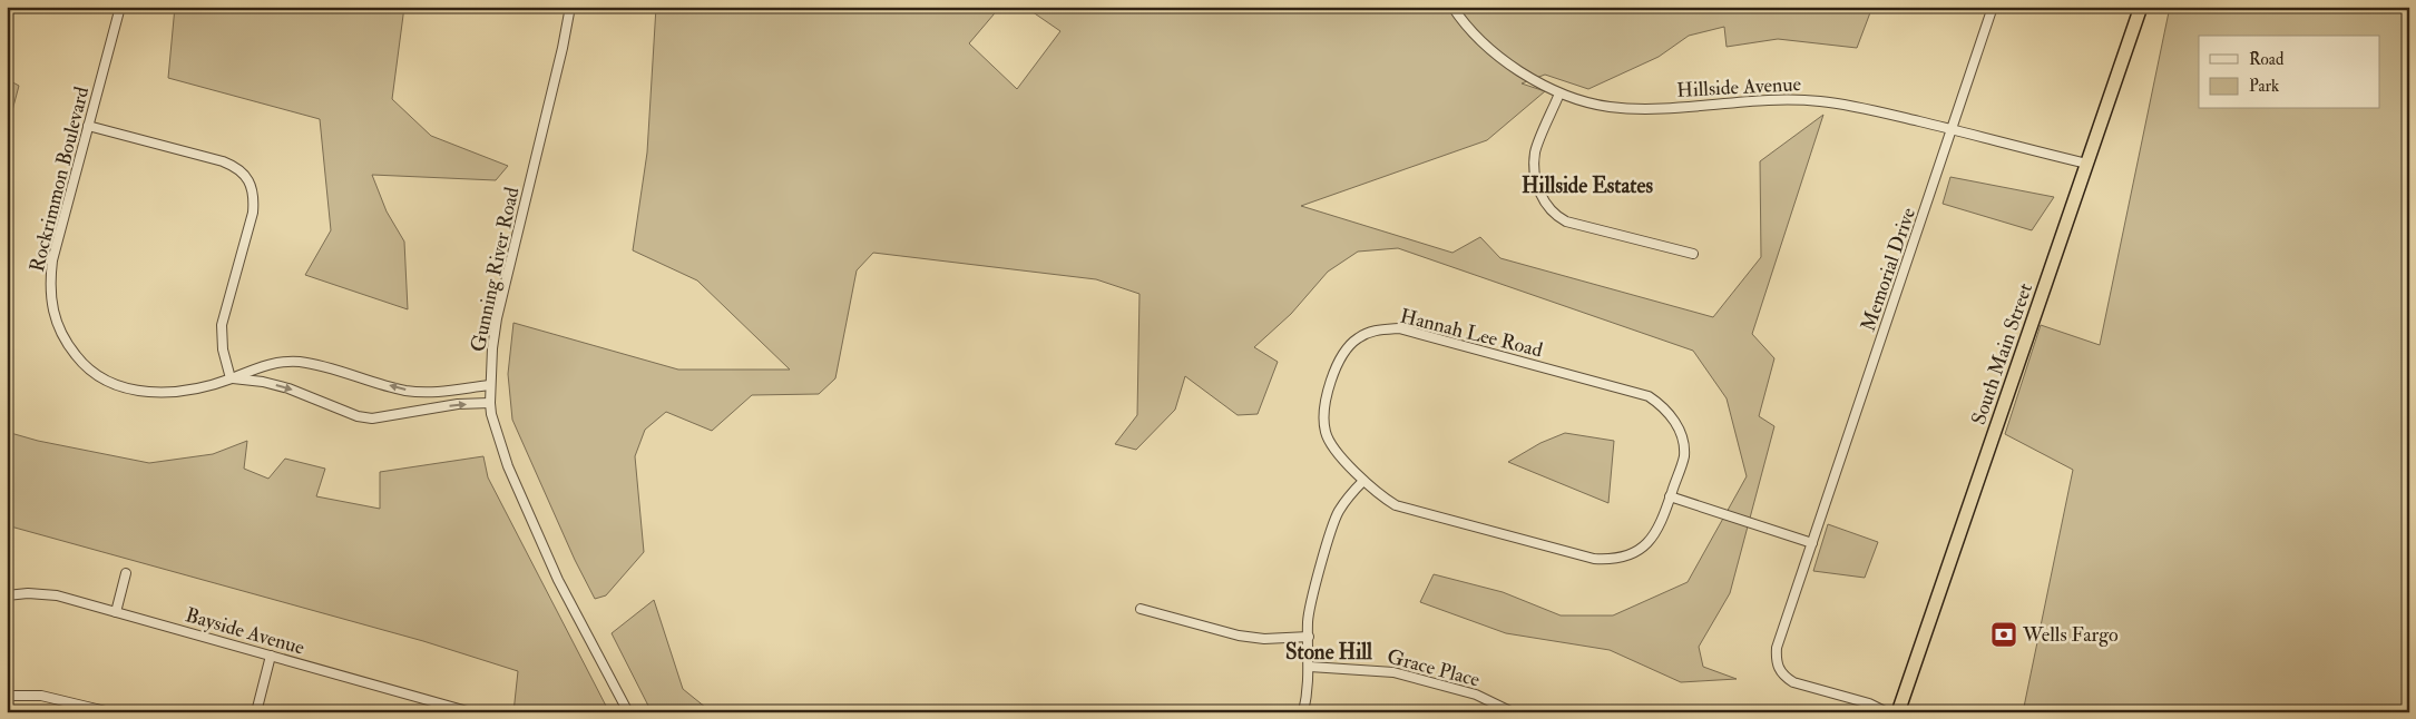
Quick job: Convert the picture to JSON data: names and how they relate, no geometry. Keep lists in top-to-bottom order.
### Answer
{
  "streets": {
    "highway": ["South Main Street"],
    "street": [
      "Hillside Avenue",
      "Rockrimmon Boulevard",
      "Gunning River Road",
      "Memorial Drive",
      "Hannah Lee Road",
      "Bayside Avenue",
      "Grace Place"
    ]
  },
  "crossings": [
    ["Hillside Avenue", "Memorial Drive"],
    ["Hillside Avenue", "South Main Street"],
    ["Rockrimmon Boulevard", "Gunning River Road"]
  ],
  "districts": ["Hillside Estates", "Stone Hill"],
  "places": {
    "bank": ["Wells Fargo"]
  },
  "legend": ["Road", "Park"]
}
